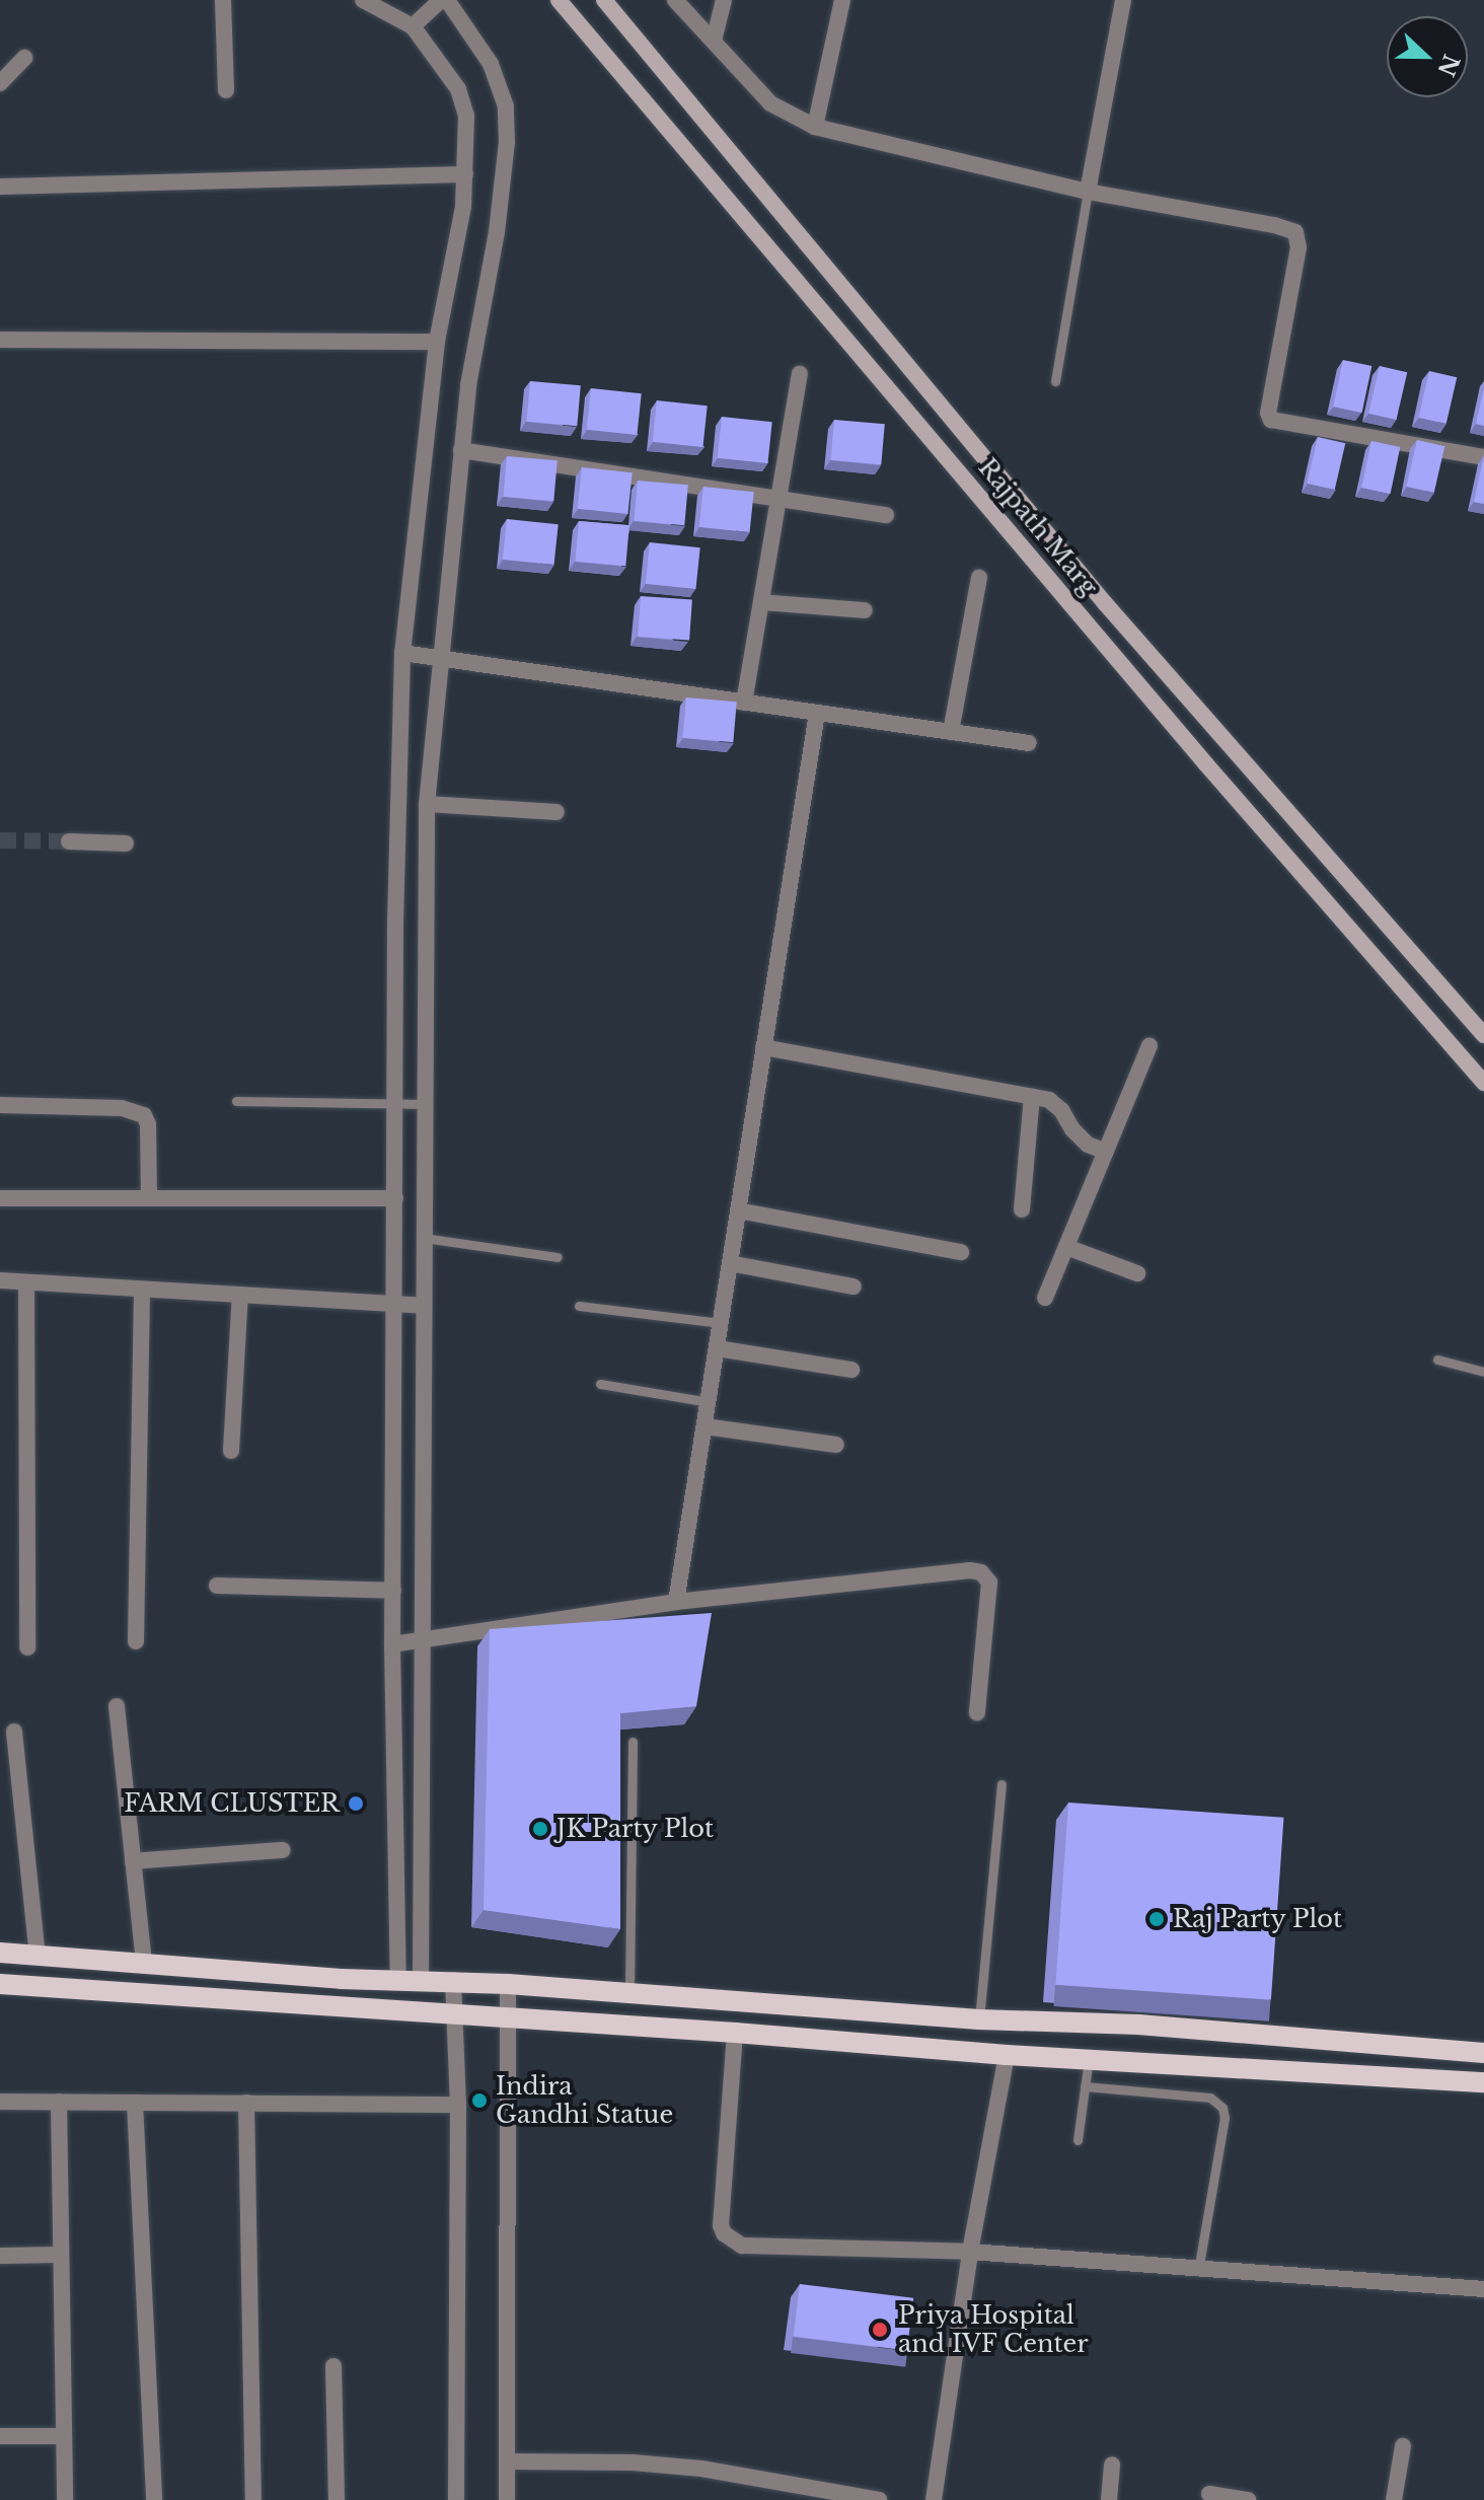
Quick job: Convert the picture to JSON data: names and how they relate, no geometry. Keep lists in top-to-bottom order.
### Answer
{
  "streets": {
    "main road": ["Rajpath Marg"]
  },
  "places": [
    "FARM CLUSTER",
    "JK Party Plot",
    "Raj Party Plot",
    "Indira Gandhi Statue",
    "Priya Hospital and IVF Center"
  ],
  "north": "right"
}
